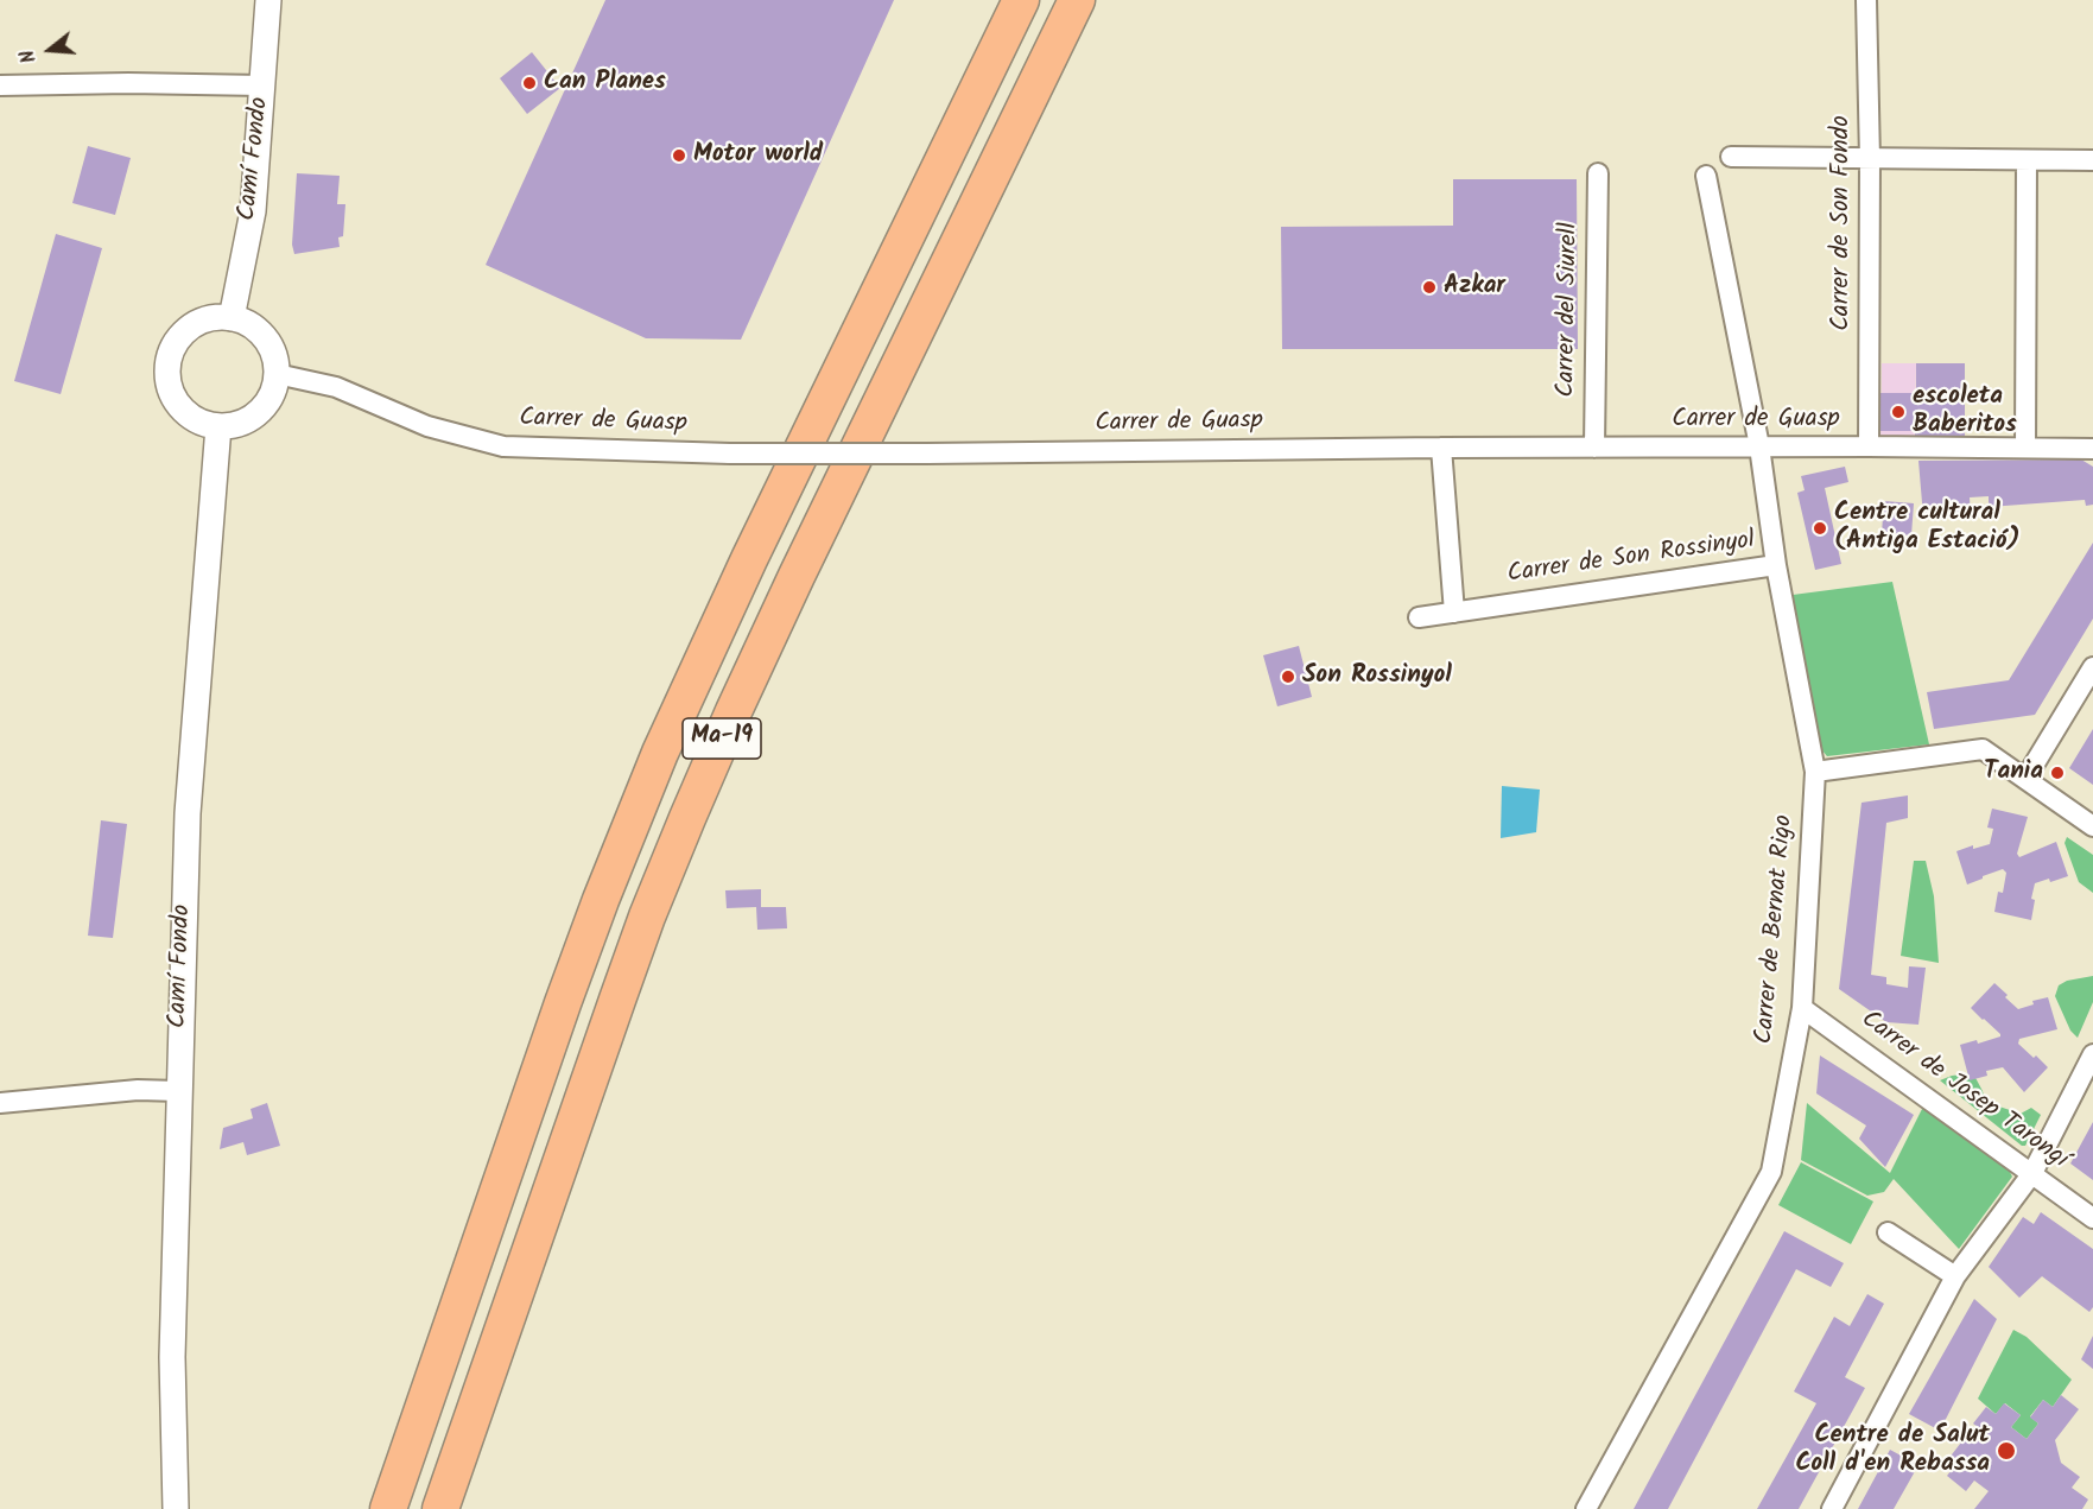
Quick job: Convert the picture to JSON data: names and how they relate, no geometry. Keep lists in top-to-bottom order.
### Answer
{
  "streets": {
    "highway": ["Ma-19"],
    "street": [
      "Camí Fondo",
      "Carrer de Son Fondo",
      "Carrer del Siurell",
      "Carrer de Guasp",
      "Carrer de Son Rossinyol",
      "Carrer de Bernat Rigo",
      "Carrer de Josep Tarongí"
    ]
  },
  "crossings": [
    ["Camí Fondo", "Carrer de Guasp"],
    ["Carrer de Son Fondo", "Carrer de Guasp"],
    ["Carrer del Siurell", "Carrer de Guasp"],
    ["Carrer de Guasp", "Carrer de Son Rossinyol"],
    ["Carrer de Son Rossinyol", "Carrer de Bernat Rigo"],
    ["Carrer de Bernat Rigo", "Carrer de Josep Tarongí"]
  ],
  "places": [
    "Can Planes",
    "Motor world",
    "Azkar",
    "escoleta Baberitos",
    "Centre cultural (Antiga Estació)",
    "Son Rossinyol",
    "Tania",
    "Centre de Salut Coll d'en Rebassa"
  ],
  "north": "left"
}
